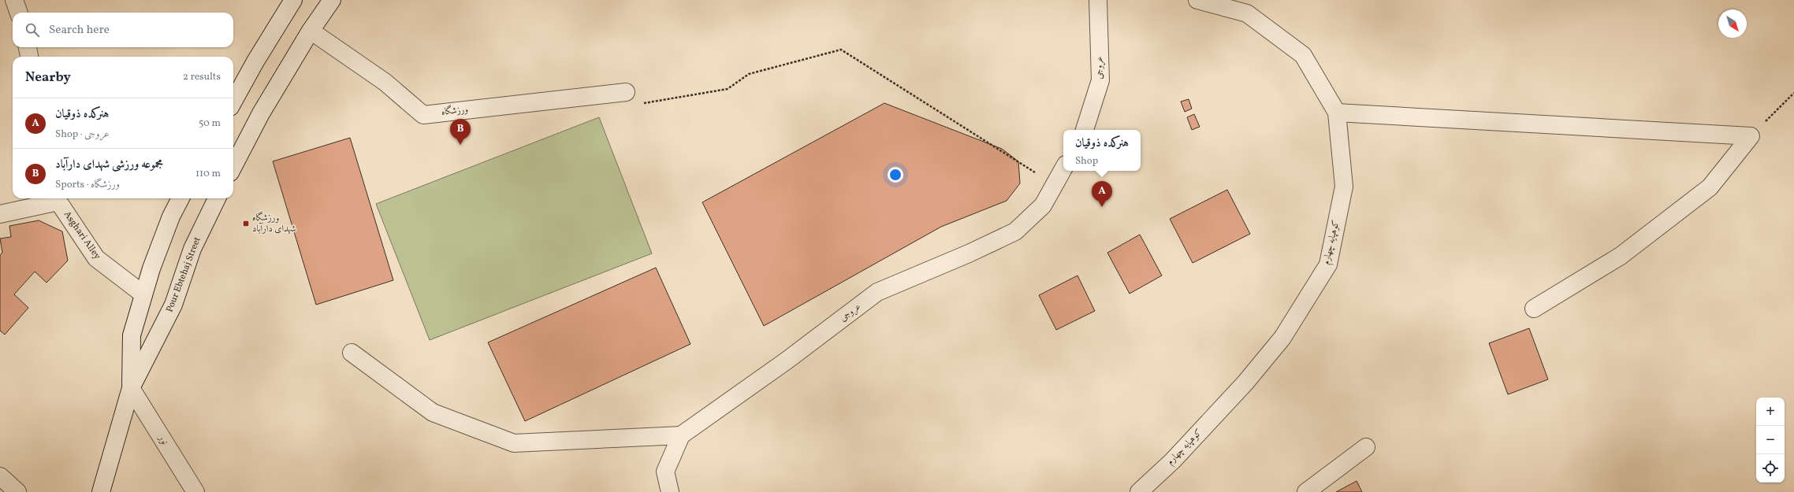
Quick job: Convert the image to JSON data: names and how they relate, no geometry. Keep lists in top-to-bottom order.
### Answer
{
  "streets": {
    "street": [
      "عروجی",
      "ورزشگاه",
      "Asghari Alley",
      "کوهپایه چهارم",
      "Pour Ebtehaj Street",
      "نور"
    ]
  },
  "crossings": [
    ["Asghari Alley", "Pour Ebtehaj Street"],
    ["Pour Ebtehaj Street", "نور"]
  ],
  "places": {
    "transit": ["ورزشگاه شهدای دارآباد"]
  },
  "north": "bottom right",
  "page": {
    "search": "Search here",
    "heading": ["Nearby", "2 results"],
    "list": [
      {
        "mark": "A",
        "name": "هنرکده ذوقیان",
        "note": "Shop · عروجی",
        "value": "50 m"
      },
      {
        "mark": "B",
        "name": "مجموعه ورزشی شهدای دارآباد",
        "note": "Sports · ورزشگاه",
        "value": "110 m"
      }
    ],
    "pins": ["B", "A"],
    "popup": ["هنرکده ذوقیان", "Shop"],
    "map_buttons": ["+", "−"]
  }
}
